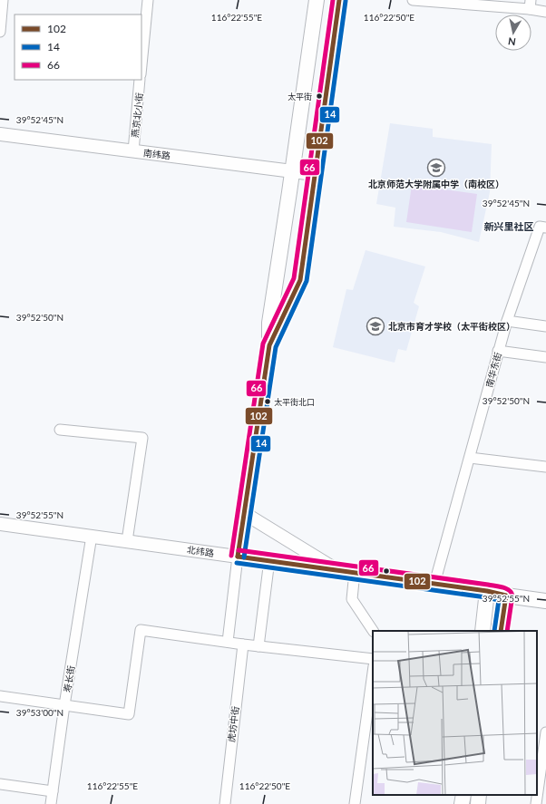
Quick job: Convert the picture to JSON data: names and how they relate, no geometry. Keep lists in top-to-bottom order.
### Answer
{
  "streets": {
    "street": [
      "燕京北小街",
      "南纬路",
      "南华东街",
      "北纬路",
      "寿长街",
      "虎坊中街"
    ]
  },
  "crossings": [
    ["燕京北小街", "南纬路"],
    ["南华东街", "北纬路"],
    ["北纬路", "寿长街"]
  ],
  "districts": ["新兴里社区"],
  "places": {
    "other": ["太平街", "太平街北口"],
    "school or university": ["北京师范大学附属中学（南校区）", "北京市育才学校（太平街校区）"]
  },
  "lines": ["transit line 102", "transit line 66", "transit line 14"],
  "legend": ["102", "14", "66"],
  "north": "bottom",
  "coordinates": [
    "116°22'55\"E",
    "116°22'50\"E",
    "39°52'45\"N",
    "39°52'50\"N",
    "39°52'55\"N",
    "39°53'00\"N"
  ]
}
